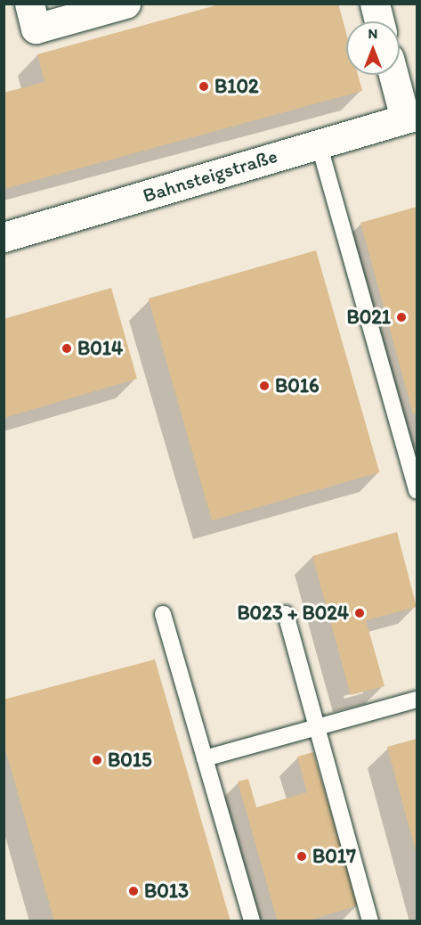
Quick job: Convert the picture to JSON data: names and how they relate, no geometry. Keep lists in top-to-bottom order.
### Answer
{
  "streets": {
    "street": ["Bahnsteigstraße"]
  },
  "places": [
    "B102",
    "B021",
    "B014",
    "B016",
    "B023 + B024",
    "B015",
    "B017",
    "B013"
  ],
  "north": "top"
}
